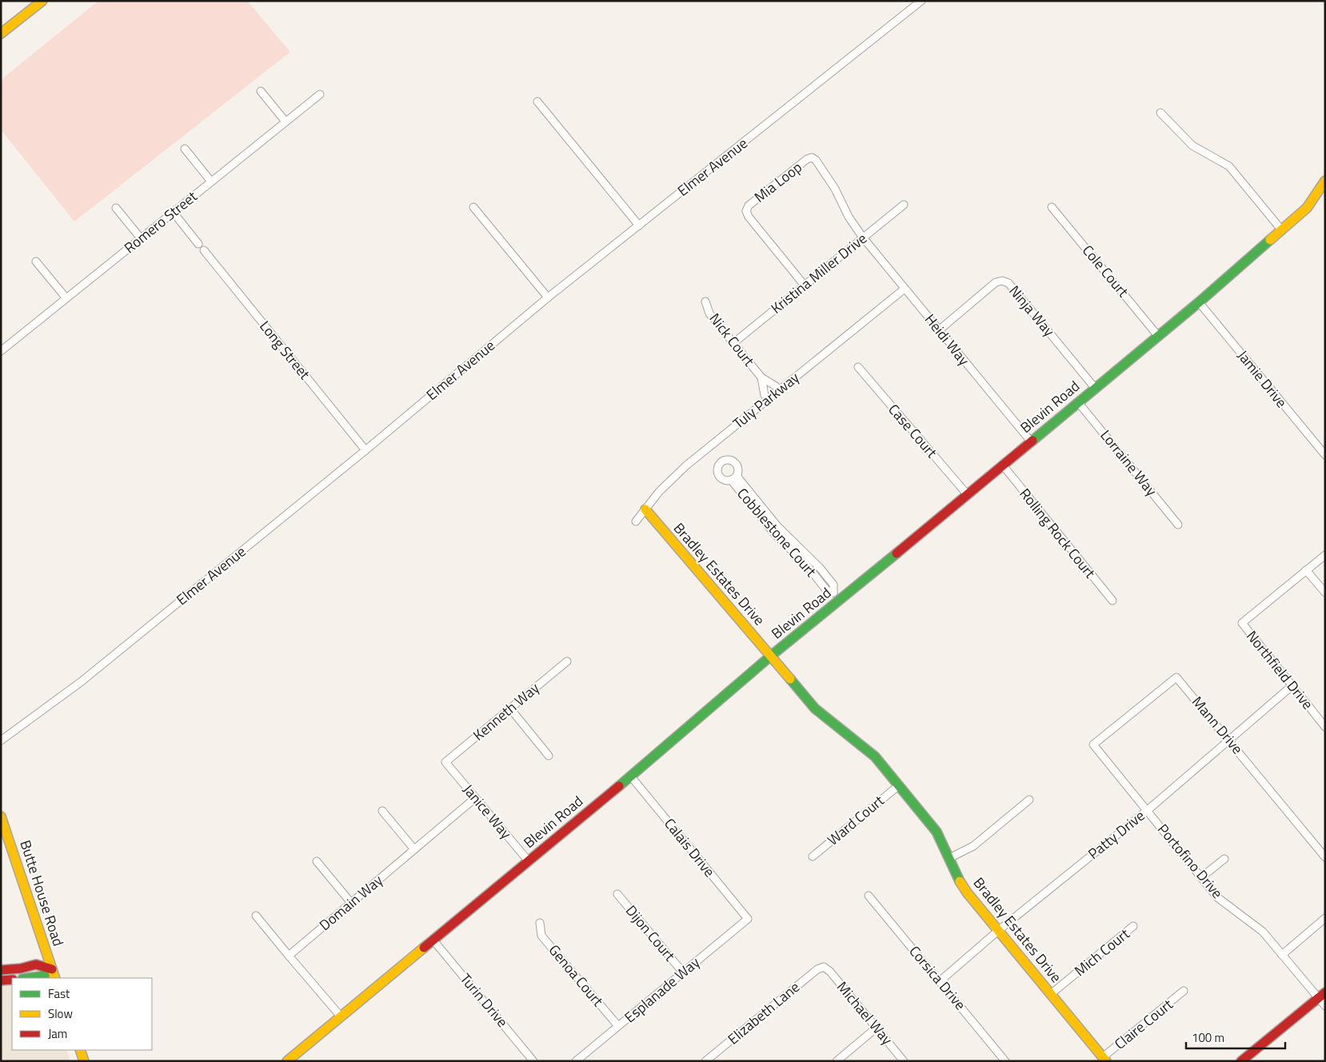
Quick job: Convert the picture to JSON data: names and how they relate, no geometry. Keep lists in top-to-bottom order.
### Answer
{
  "streets": {
    "street": [
      "Elmer Avenue",
      "Mia Loop",
      "Romero Street",
      "Cole Court",
      "Kristina Miller Drive",
      "Ninja Way",
      "Nick Court",
      "Heidi Way",
      "Long Street",
      "Jamie Drive",
      "Tuly Parkway",
      "Blevin Road",
      "Case Court",
      "Lorraine Way",
      "Cobblestone Court",
      "Rolling Rock Court",
      "Bradley Estates Drive",
      "Northfield Drive",
      "Kenneth Way",
      "Mann Drive",
      "Janice Way",
      "Ward Court",
      "Patty Drive",
      "Calais Drive",
      "Portofino Drive",
      "Butte House Road",
      "Domain Way",
      "Dijon Court",
      "Mich Court",
      "Genoa Court",
      "Corsica Drive",
      "Esplanade Way",
      "Turin Drive",
      "Elizabeth Lane",
      "Michael Way",
      "Claire Court"
    ]
  },
  "crossings": [
    ["Elmer Avenue", "Long Street"],
    ["Mia Loop", "Kristina Miller Drive"],
    ["Mia Loop", "Heidi Way"],
    ["Cole Court", "Blevin Road"],
    ["Kristina Miller Drive", "Nick Court"],
    ["Kristina Miller Drive", "Heidi Way"],
    ["Ninja Way", "Heidi Way"],
    ["Ninja Way", "Blevin Road"],
    ["Nick Court", "Tuly Parkway"],
    ["Heidi Way", "Tuly Parkway"],
    ["Heidi Way", "Blevin Road"],
    ["Jamie Drive", "Blevin Road"],
    ["Tuly Parkway", "Bradley Estates Drive"],
    ["Blevin Road", "Case Court"],
    ["Blevin Road", "Lorraine Way"],
    ["Blevin Road", "Cobblestone Court"],
    ["Blevin Road", "Rolling Rock Court"],
    ["Blevin Road", "Bradley Estates Drive"],
    ["Blevin Road", "Janice Way"],
    ["Blevin Road", "Calais Drive"],
    ["Blevin Road", "Turin Drive"],
    ["Bradley Estates Drive", "Ward Court"],
    ["Bradley Estates Drive", "Patty Drive"],
    ["Bradley Estates Drive", "Mich Court"],
    ["Bradley Estates Drive", "Claire Court"],
    ["Northfield Drive", "Patty Drive"],
    ["Kenneth Way", "Janice Way"],
    ["Mann Drive", "Patty Drive"],
    ["Mann Drive", "Portofino Drive"],
    ["Janice Way", "Domain Way"],
    ["Patty Drive", "Portofino Drive"],
    ["Patty Drive", "Corsica Drive"],
    ["Calais Drive", "Esplanade Way"],
    ["Dijon Court", "Esplanade Way"],
    ["Genoa Court", "Esplanade Way"],
    ["Elizabeth Lane", "Michael Way"]
  ],
  "legend": ["Fast", "Slow", "Jam"],
  "scale_bar": "100 m"
}
